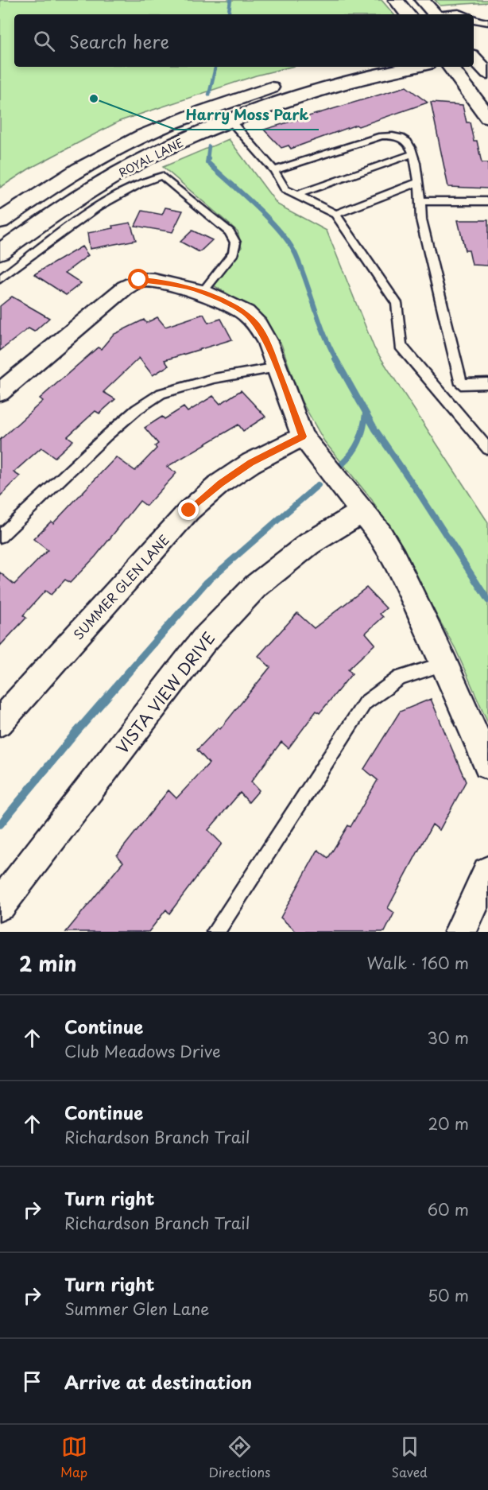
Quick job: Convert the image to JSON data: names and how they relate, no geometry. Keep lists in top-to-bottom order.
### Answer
{
  "streets": {
    "main road": ["ROYAL LANE"],
    "street": ["SUMMER GLEN LANE", "VISTA VIEW DRIVE"]
  },
  "places": ["Harry Moss Park"],
  "page": {
    "search": "Search here",
    "heading": ["2 min", "Walk · 160 m"],
    "list": [
      ["Continue", "Club Meadows Drive", "30 m"],
      ["Continue", "Richardson Branch Trail", "20 m"],
      ["Turn right", "Richardson Branch Trail", "60 m"],
      ["Turn right", "Summer Glen Lane", "50 m"],
      "Arrive at destination"
    ],
    "nav": ["Map", "Directions", "Saved"]
  }
}
